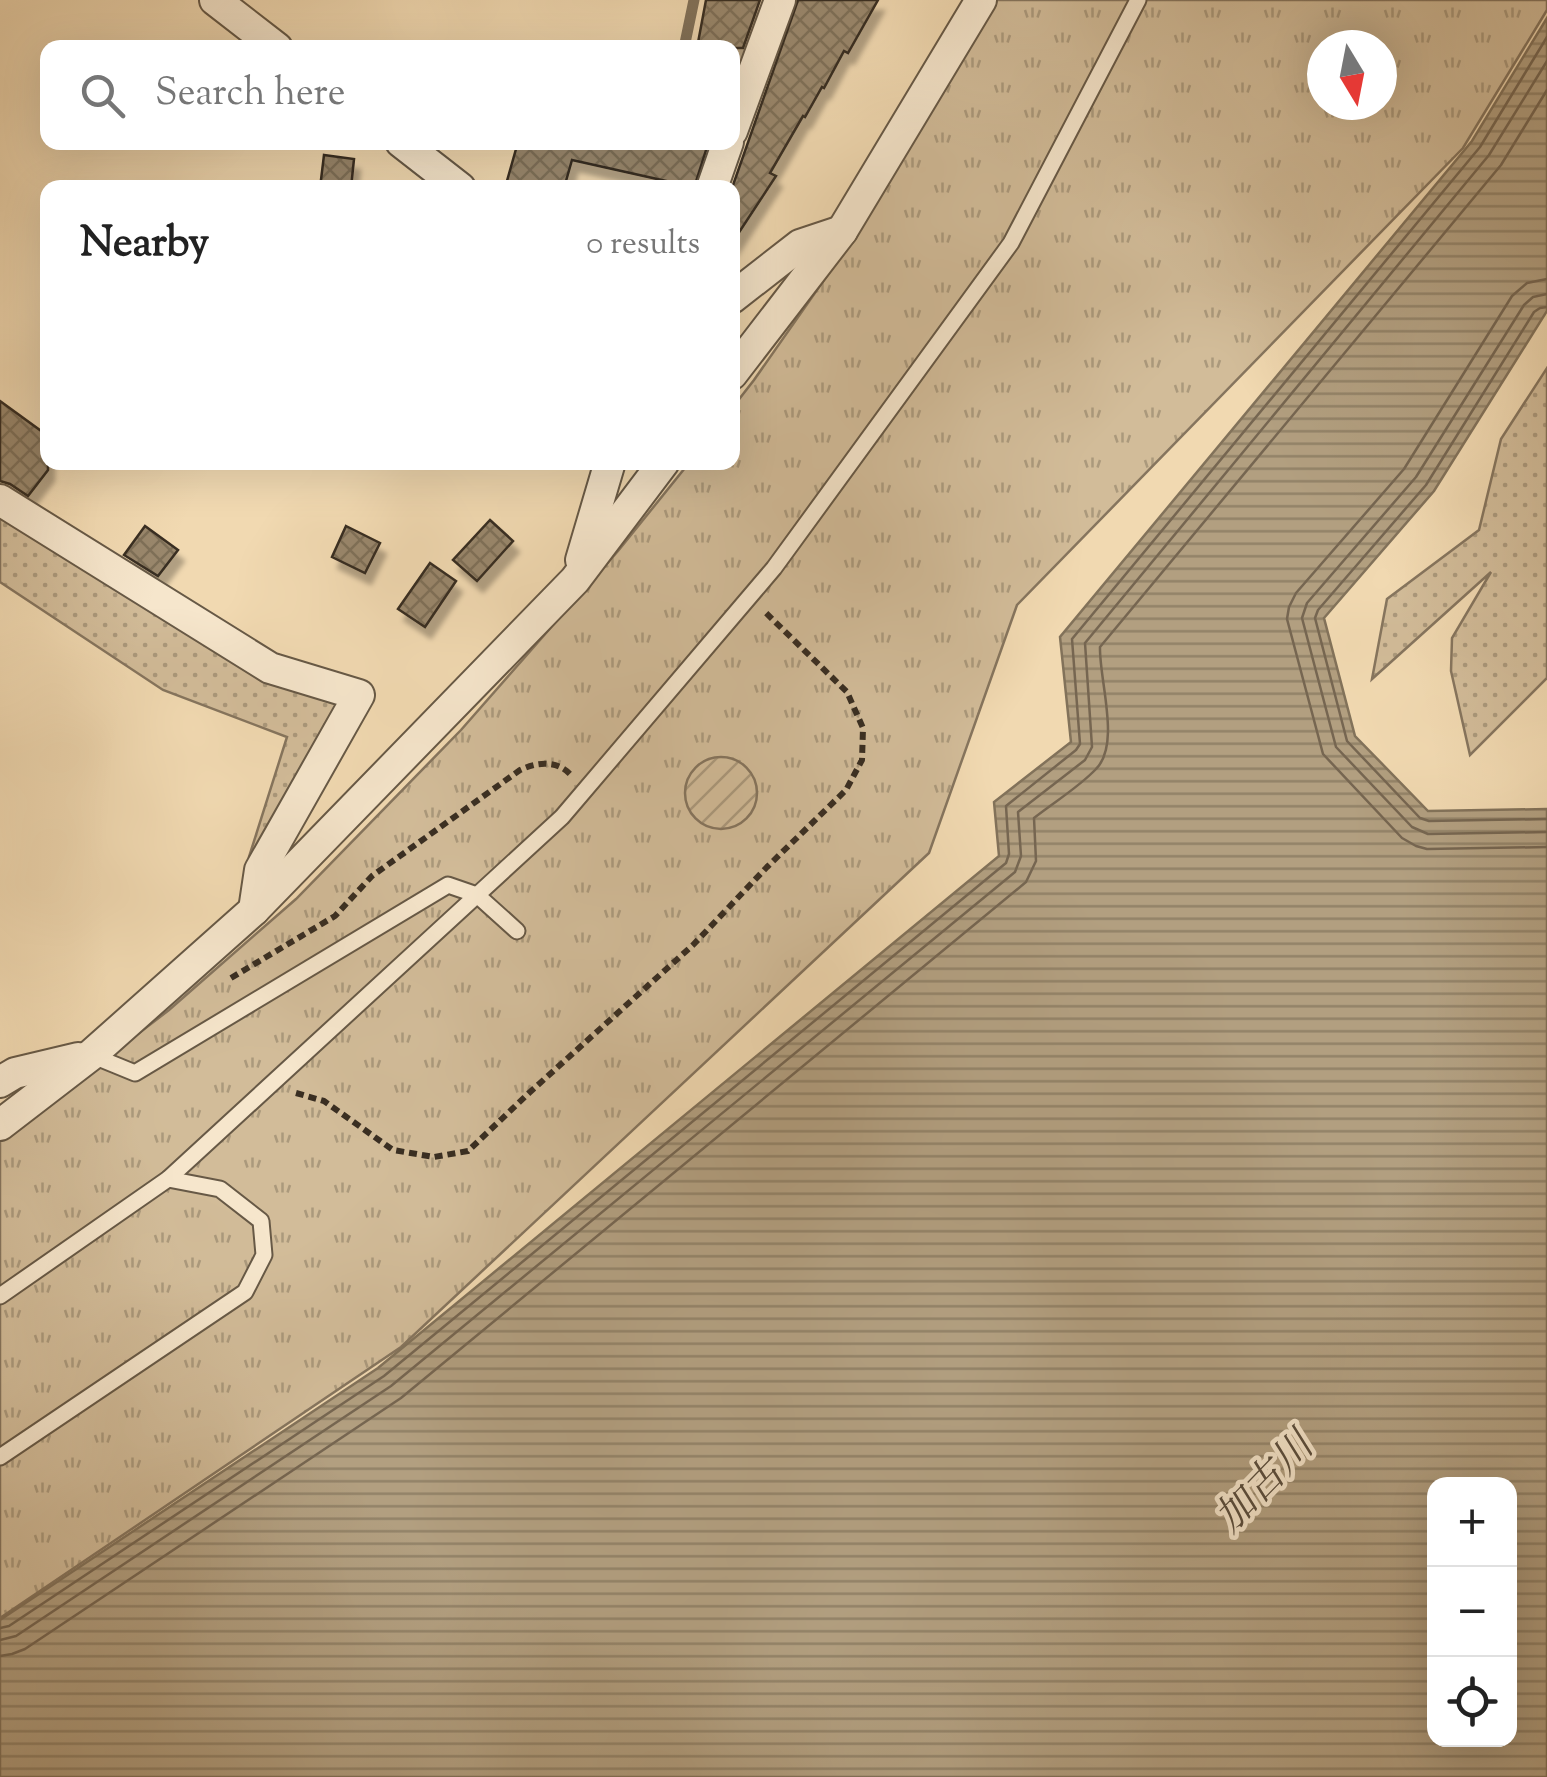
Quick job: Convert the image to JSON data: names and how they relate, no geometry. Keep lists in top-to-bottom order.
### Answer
{
  "water": ["加古川"],
  "north": "bottom",
  "page": {
    "search": "Search here",
    "heading": ["Nearby", "0 results"],
    "map_buttons": ["+", "−"]
  }
}
